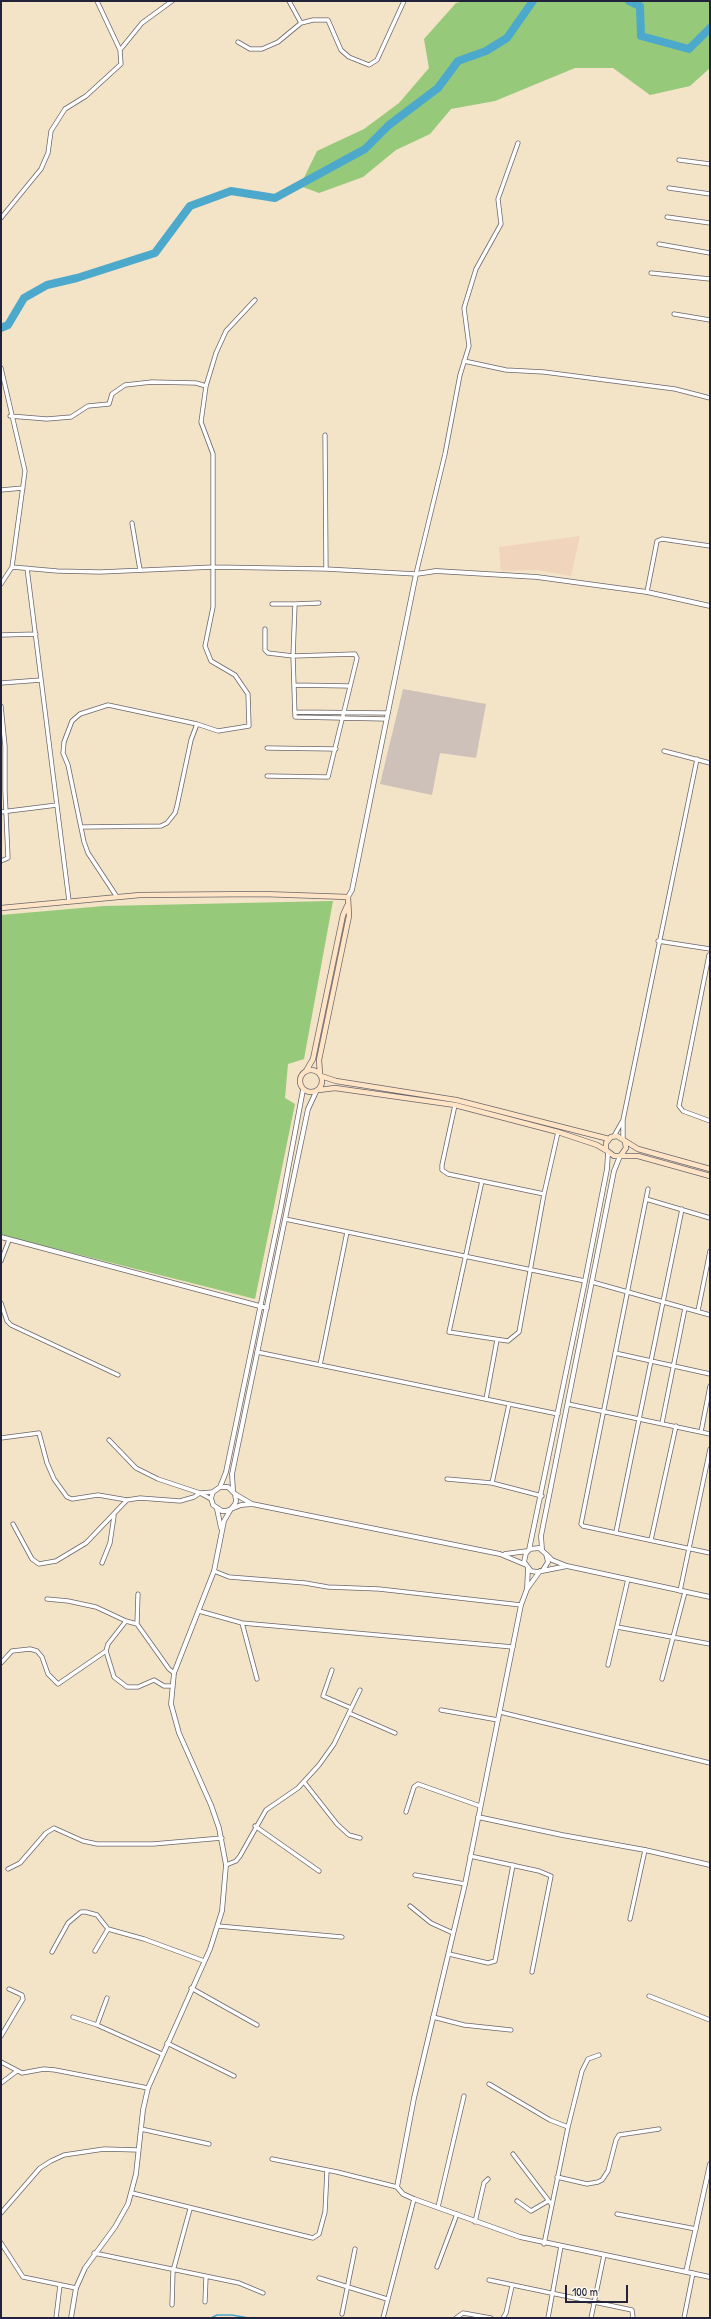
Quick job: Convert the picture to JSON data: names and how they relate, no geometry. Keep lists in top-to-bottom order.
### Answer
{
  "scale_bar": "100 m"
}
